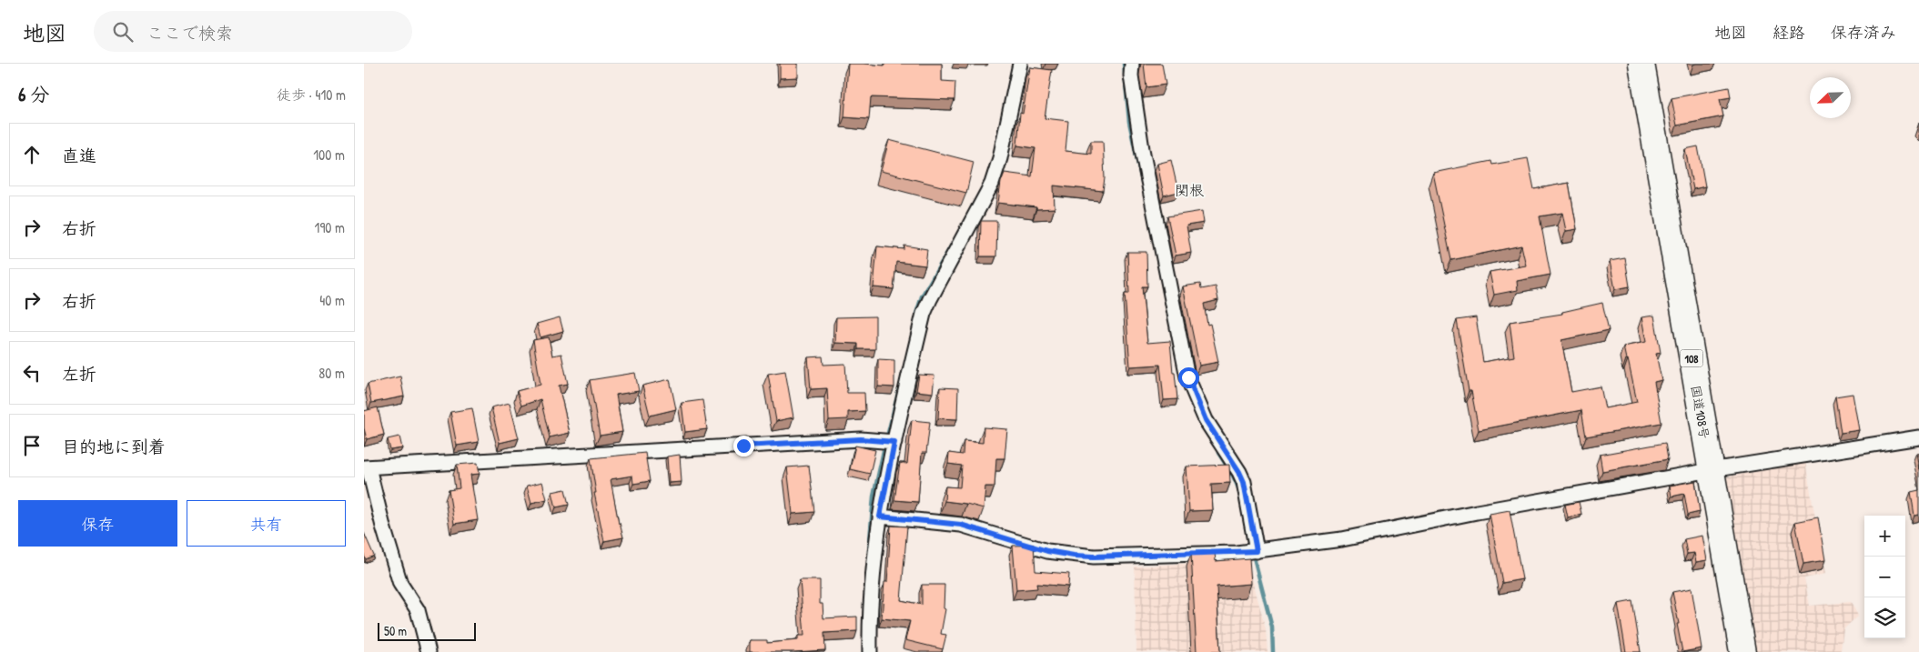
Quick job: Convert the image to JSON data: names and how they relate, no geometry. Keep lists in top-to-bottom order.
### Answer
{
  "streets": {
    "highway": ["108", "国道108号"]
  },
  "districts": ["関根"],
  "scale_bar": "50 m",
  "north": "bottom left",
  "page": {
    "header": "地図",
    "search": "ここで検索",
    "nav": ["地図", "経路", "保存済み"],
    "heading": ["6 分", "徒歩 · 410 m"],
    "list": [
      ["直進", "100 m"],
      ["右折", "190 m"],
      ["右折", "40 m"],
      ["左折", "80 m"],
      "目的地に到着"
    ],
    "buttons": ["保存", "共有"],
    "map_buttons": ["+", "−"],
    "scale": "50 m"
  }
}
